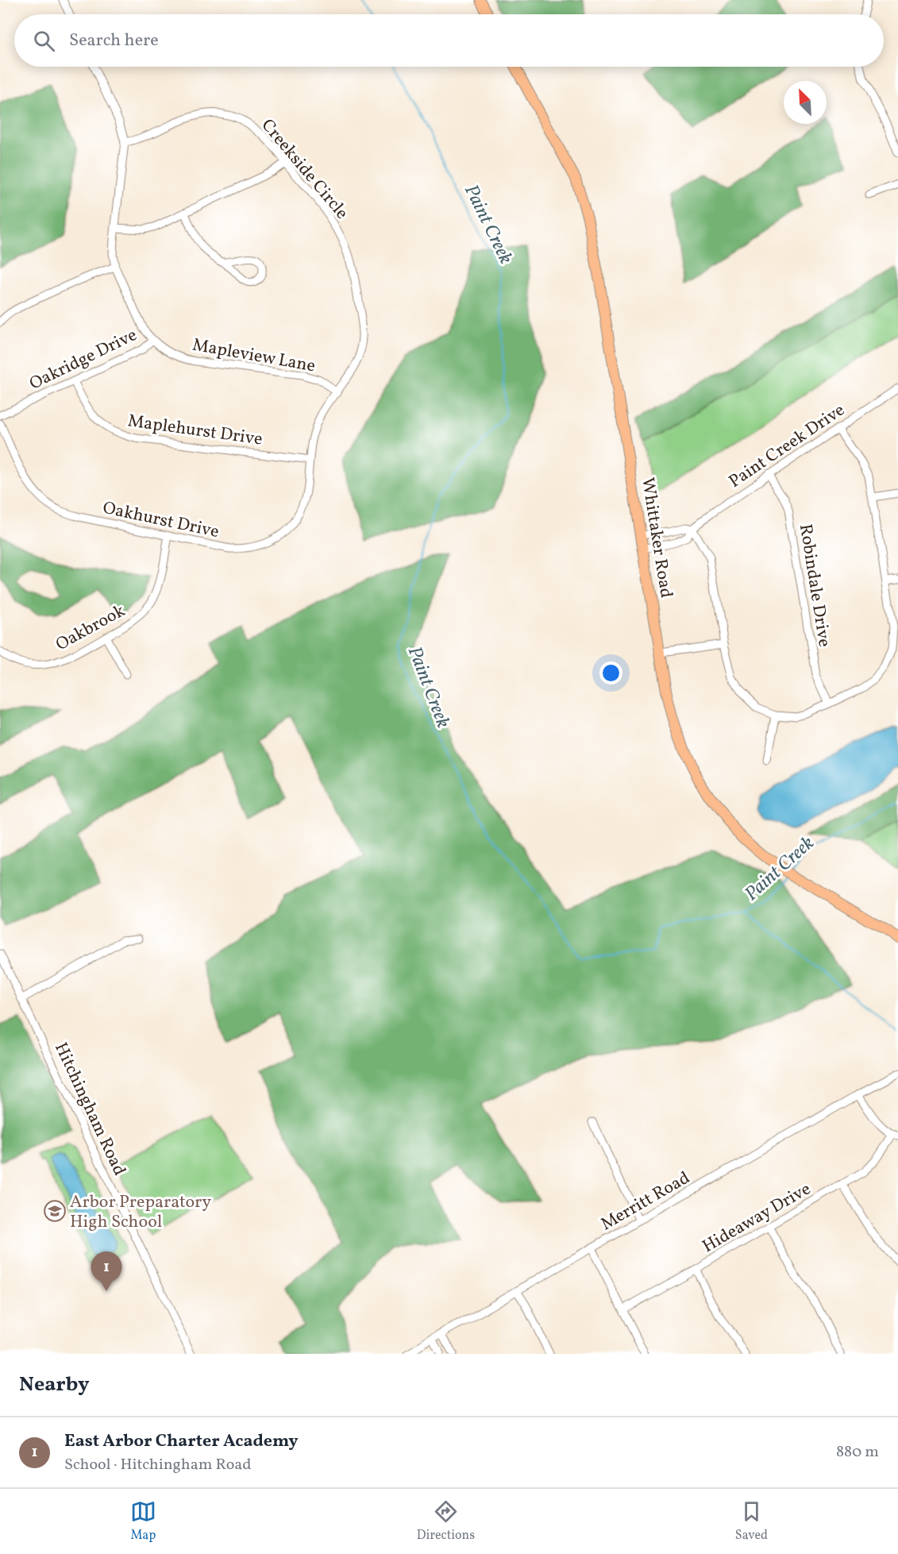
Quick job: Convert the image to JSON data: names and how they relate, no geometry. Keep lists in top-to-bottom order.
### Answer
{
  "streets": {
    "main road": ["Whittaker Road"],
    "street": [
      "Creekside Circle",
      "Mapleview Lane",
      "Oakridge Drive",
      "Maplehurst Drive",
      "Paint Creek Drive",
      "Oakhurst Drive",
      "Robindale Drive",
      "Oakbrook",
      "Hitchingham Road",
      "Merritt Road",
      "Hideaway Drive"
    ]
  },
  "crossings": [
    ["Creekside Circle", "Mapleview Lane"],
    ["Creekside Circle", "Maplehurst Drive"],
    ["Creekside Circle", "Oakhurst Drive"],
    ["Mapleview Lane", "Oakridge Drive"],
    ["Oakridge Drive", "Maplehurst Drive"],
    ["Maplehurst Drive", "Oakhurst Drive"],
    ["Paint Creek Drive", "Whittaker Road"],
    ["Paint Creek Drive", "Robindale Drive"],
    ["Oakhurst Drive", "Oakbrook"]
  ],
  "water": ["Paint Creek"],
  "places": {
    "school or university": ["Arbor Preparatory High School"]
  },
  "north": "top left",
  "page": {
    "search": "Search here",
    "pins": "1",
    "heading": "Nearby",
    "list": [
      {
        "mark": "1",
        "name": "East Arbor Charter Academy",
        "note": "School · Hitchingham Road",
        "value": "880 m"
      }
    ],
    "nav": ["Map", "Directions", "Saved"]
  }
}
